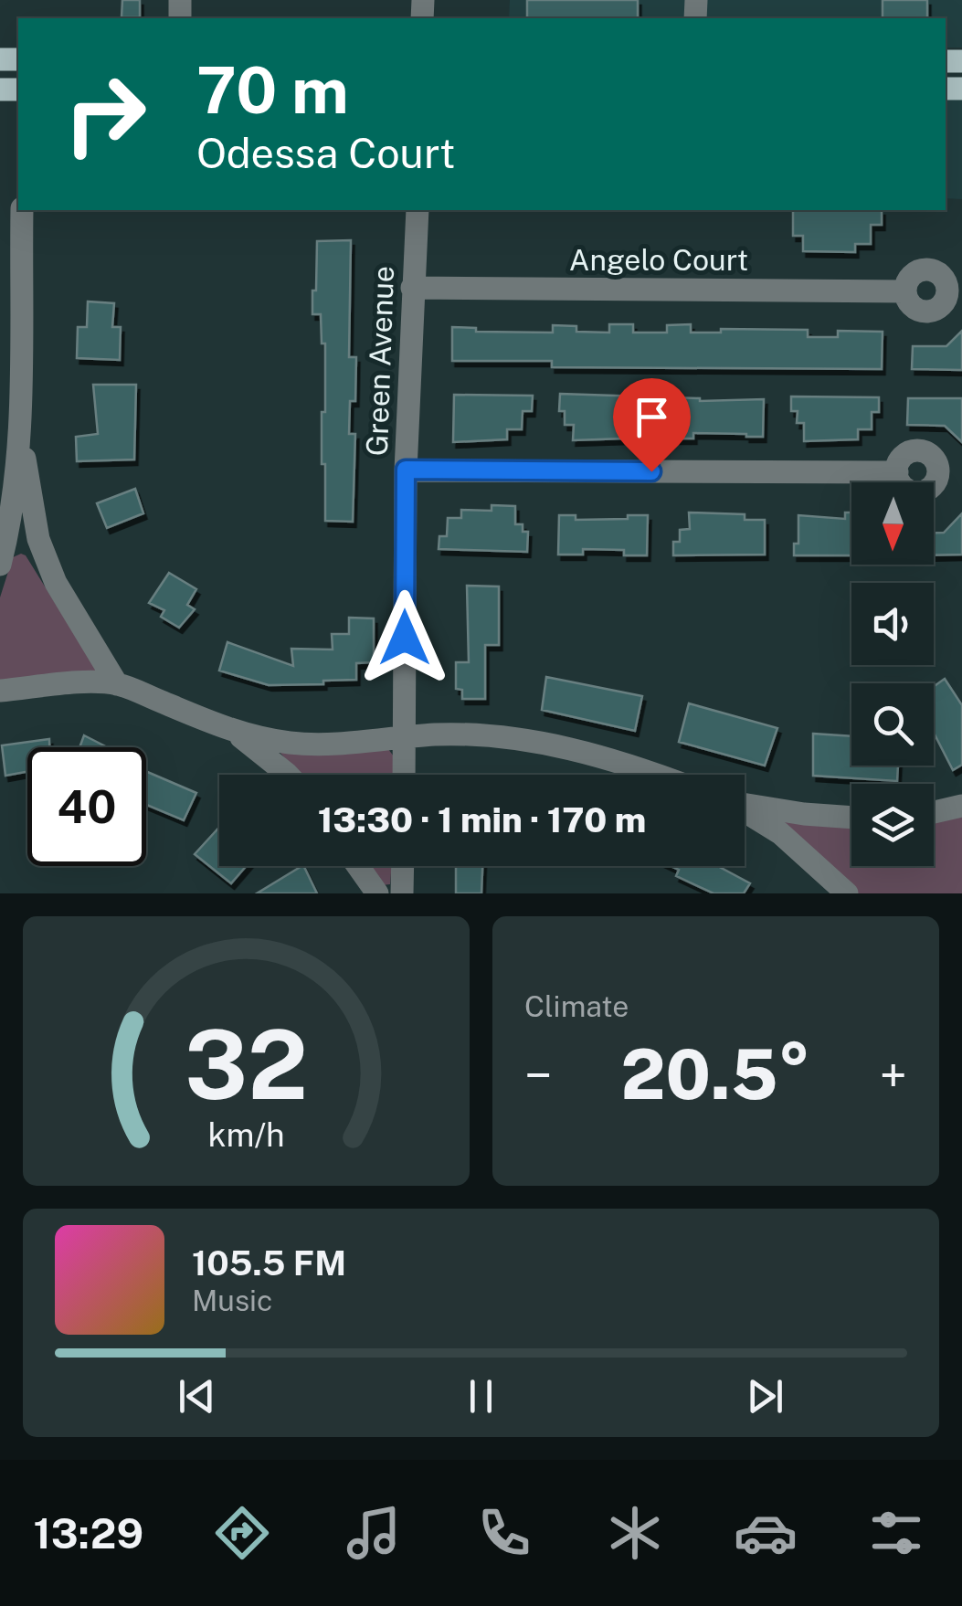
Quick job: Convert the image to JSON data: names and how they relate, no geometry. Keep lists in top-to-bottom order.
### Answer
{
  "streets": {
    "street": ["Angelo Court", "Green Avenue"]
  },
  "crossings": [
    ["Angelo Court", "Green Avenue"]
  ],
  "north": "bottom",
  "page": {
    "turn": ["70 m", "Odessa Court"],
    "limit": "40",
    "trip": "13:30 · 1 min · 170 m",
    "tile": "Climate",
    "heat": ["−", "20.5°", "+"],
    "song": ["105.5 FM", "Music"],
    "tabs": "13:29",
    "gauge": ["32", "km/h"]
  }
}
